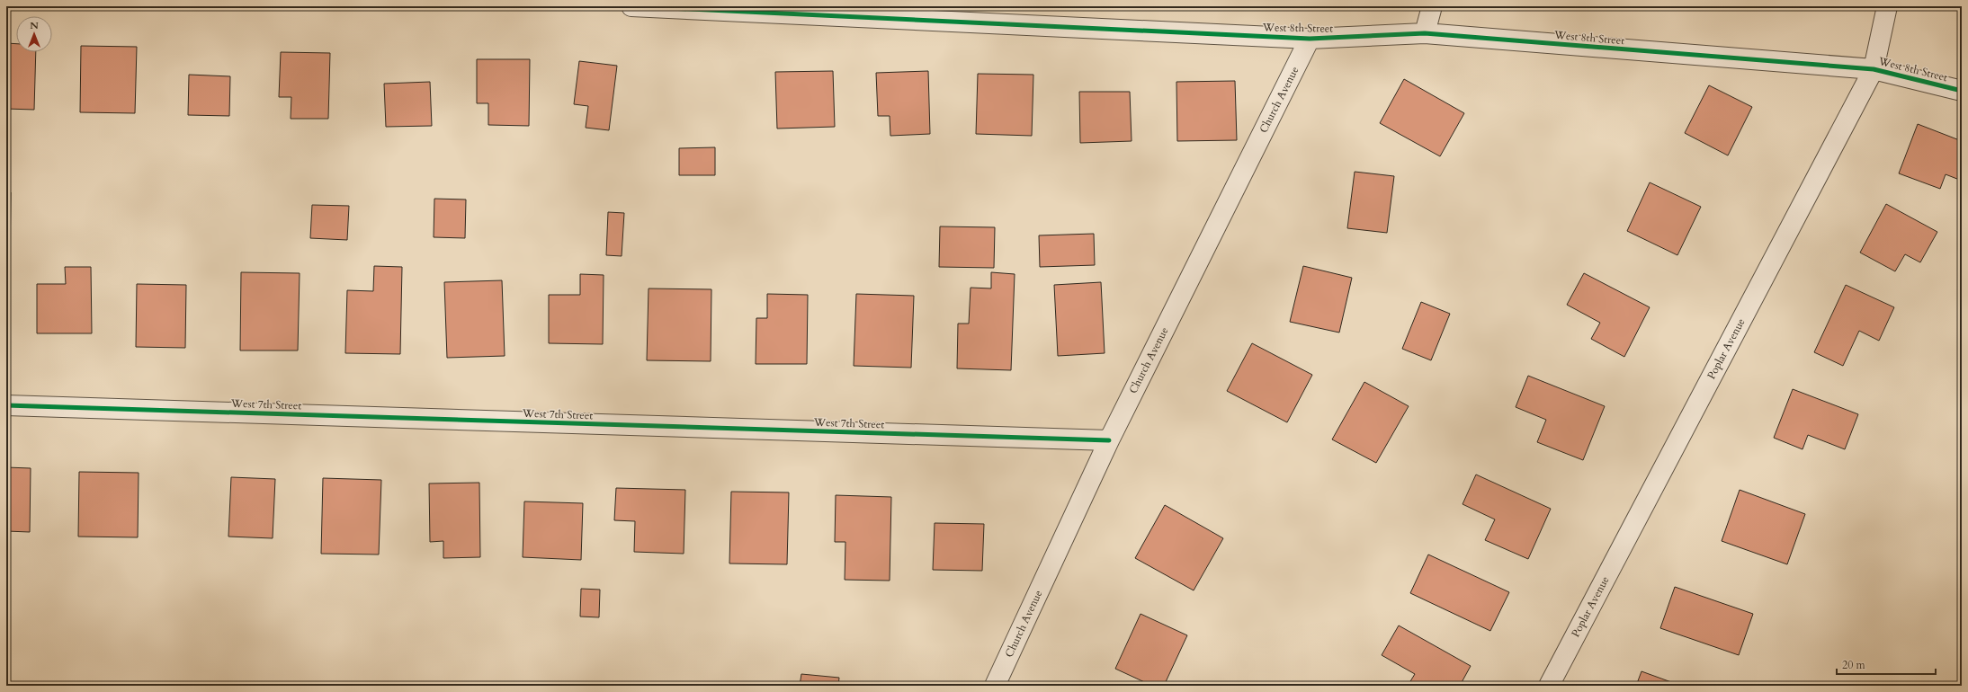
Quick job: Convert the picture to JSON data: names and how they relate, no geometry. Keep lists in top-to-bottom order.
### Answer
{
  "streets": {
    "street": [
      "West 8th Street",
      "Church Avenue",
      "Poplar Avenue",
      "West 7th Street"
    ]
  },
  "crossings": [
    ["West 8th Street", "Church Avenue"],
    ["West 8th Street", "Poplar Avenue"],
    ["Church Avenue", "West 7th Street"]
  ],
  "scale_bar": "20 m",
  "north": "top"
}
